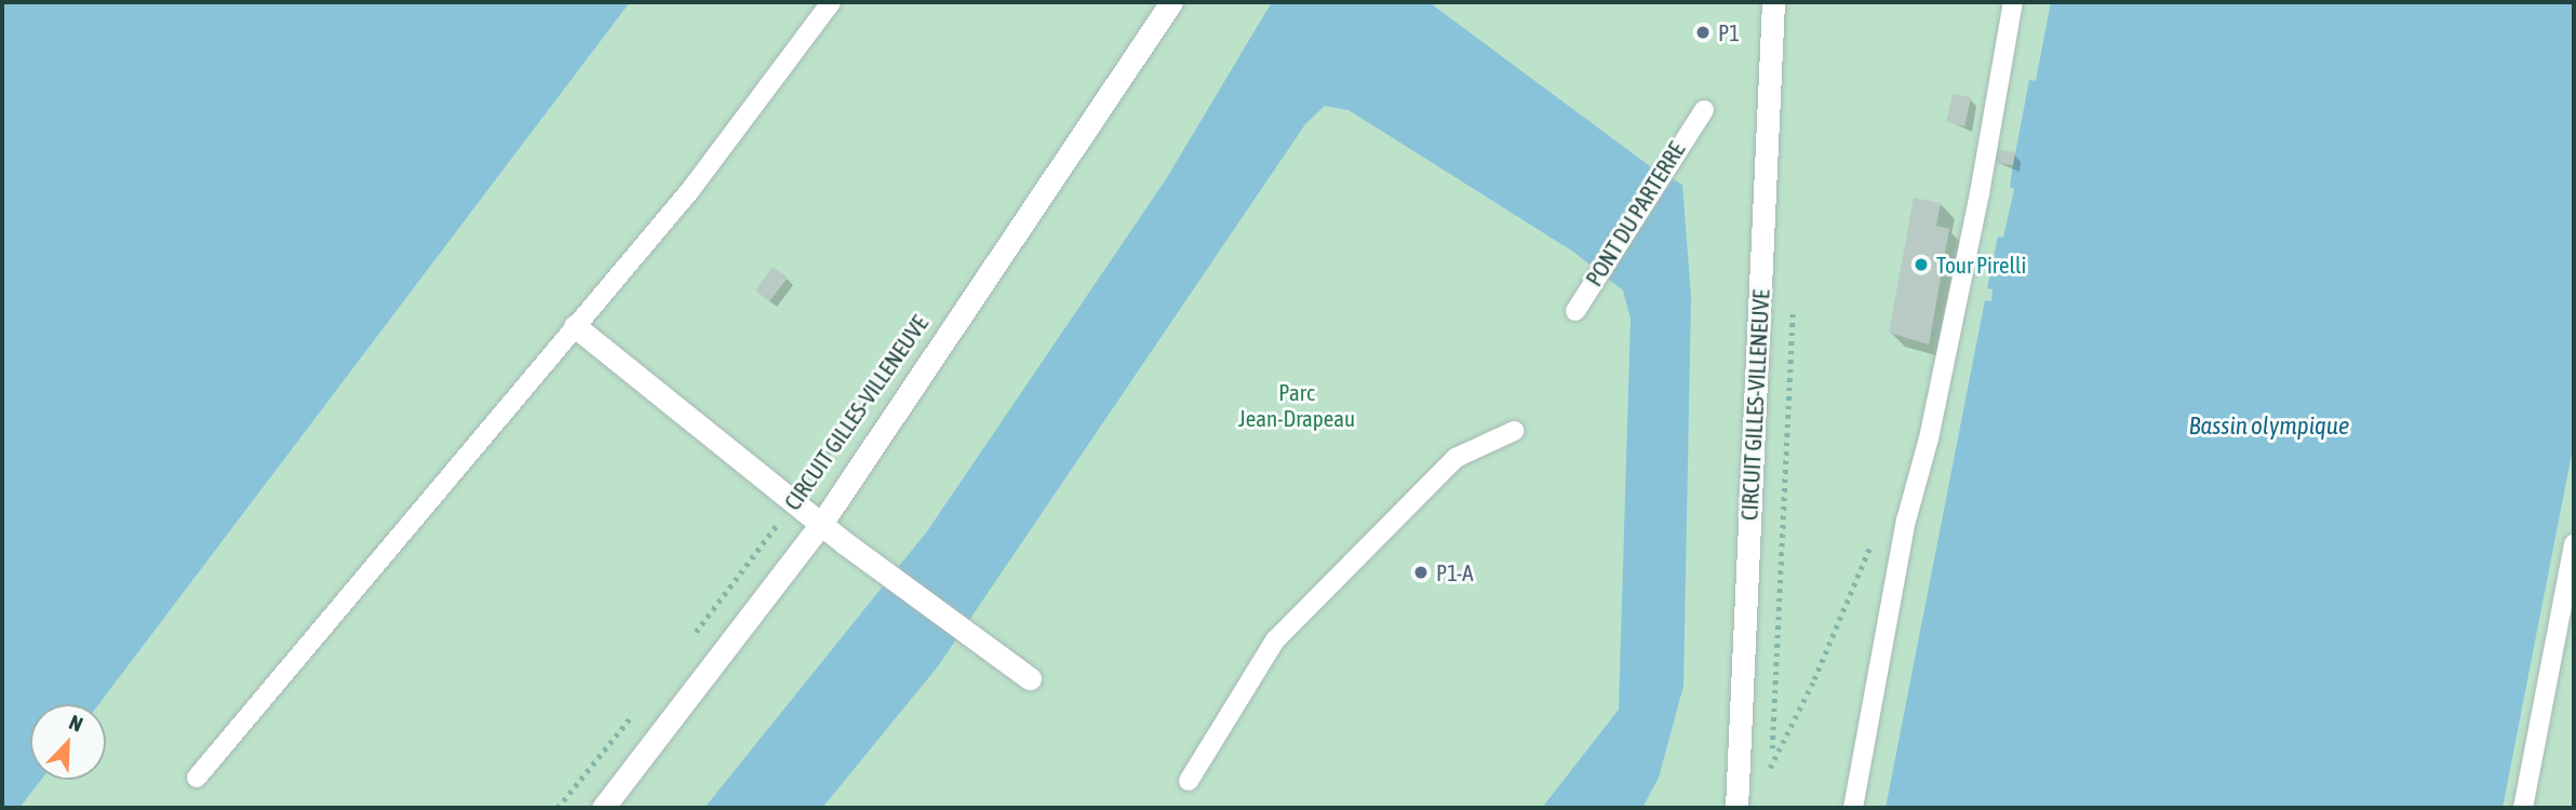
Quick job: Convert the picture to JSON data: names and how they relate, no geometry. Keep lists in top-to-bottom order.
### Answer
{
  "streets": {
    "street": ["CIRCUIT GILLES-VILLENEUVE"],
    "lane": ["PONT DU PARTERRE"]
  },
  "water": ["Bassin olympique"],
  "parks": ["Parc Jean-Drapeau"],
  "places": ["P1", "Tour Pirelli", "P1-A"],
  "north": "top right"
}
